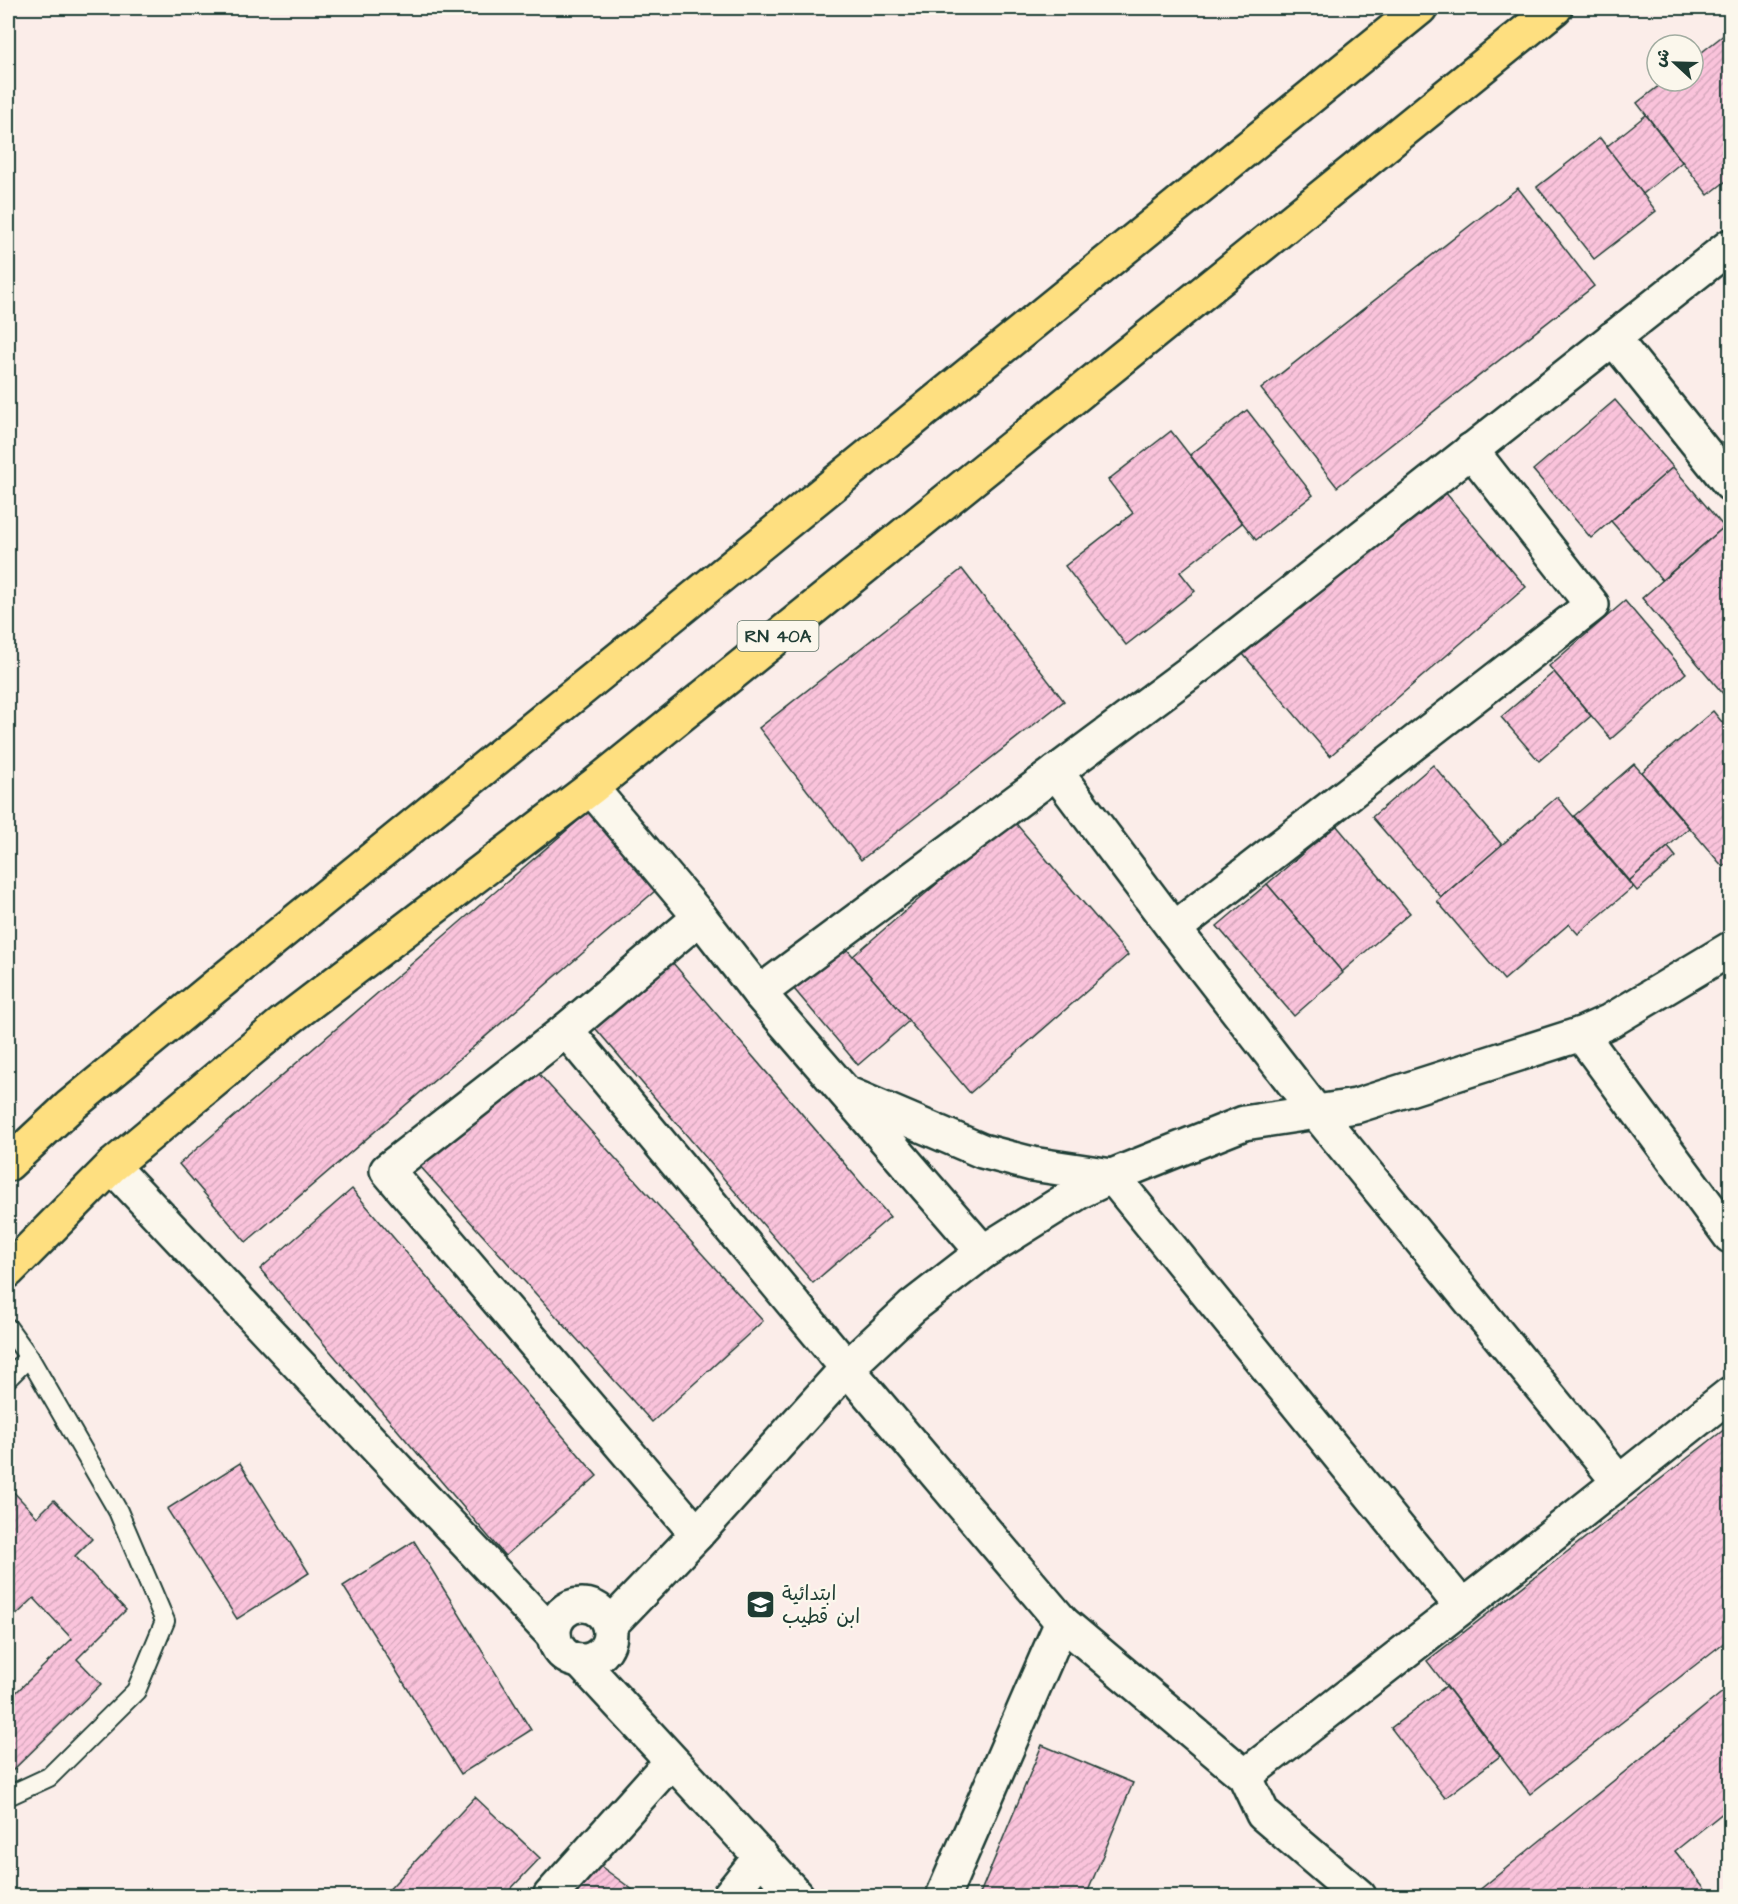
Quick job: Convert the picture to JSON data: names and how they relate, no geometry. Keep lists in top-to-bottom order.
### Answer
{
  "streets": {
    "main road": ["RN 40A"]
  },
  "places": {
    "school or university": ["ابتدائية ابن قطيب"]
  },
  "north": "left"
}
